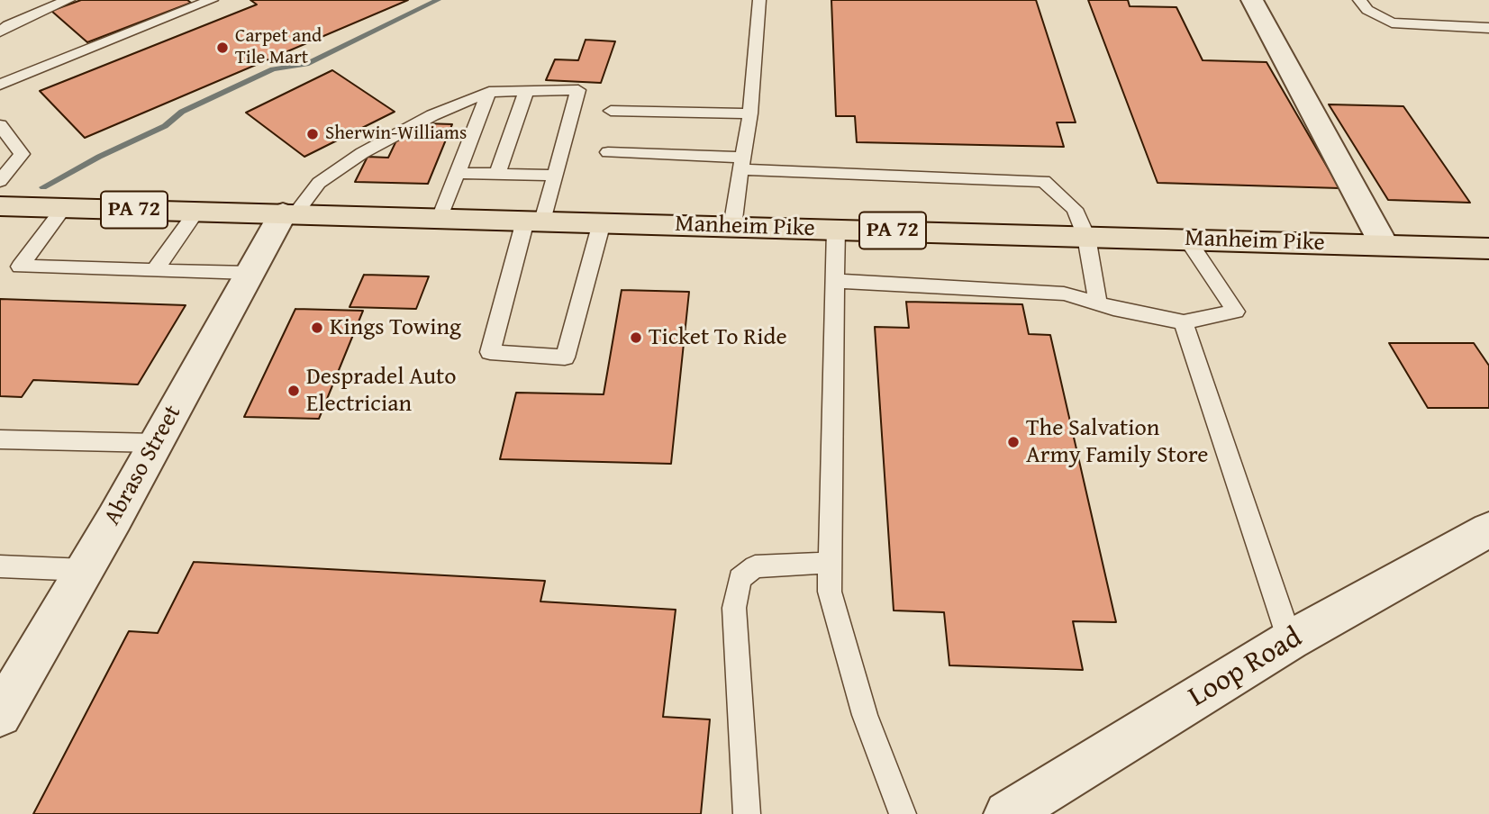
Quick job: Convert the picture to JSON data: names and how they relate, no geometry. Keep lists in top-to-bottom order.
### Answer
{
  "streets": {
    "main road": ["PA 72", "Manheim Pike"],
    "street": ["Abraso Street", "Loop Road"]
  },
  "crossings": [
    ["Manheim Pike", "Abraso Street"]
  ],
  "places": [
    "Carpet and Tile Mart",
    "Sherwin-Williams",
    "Kings Towing",
    "Ticket To Ride",
    "Despradel Auto Electrician",
    "The Salvation Army Family Store"
  ]
}
